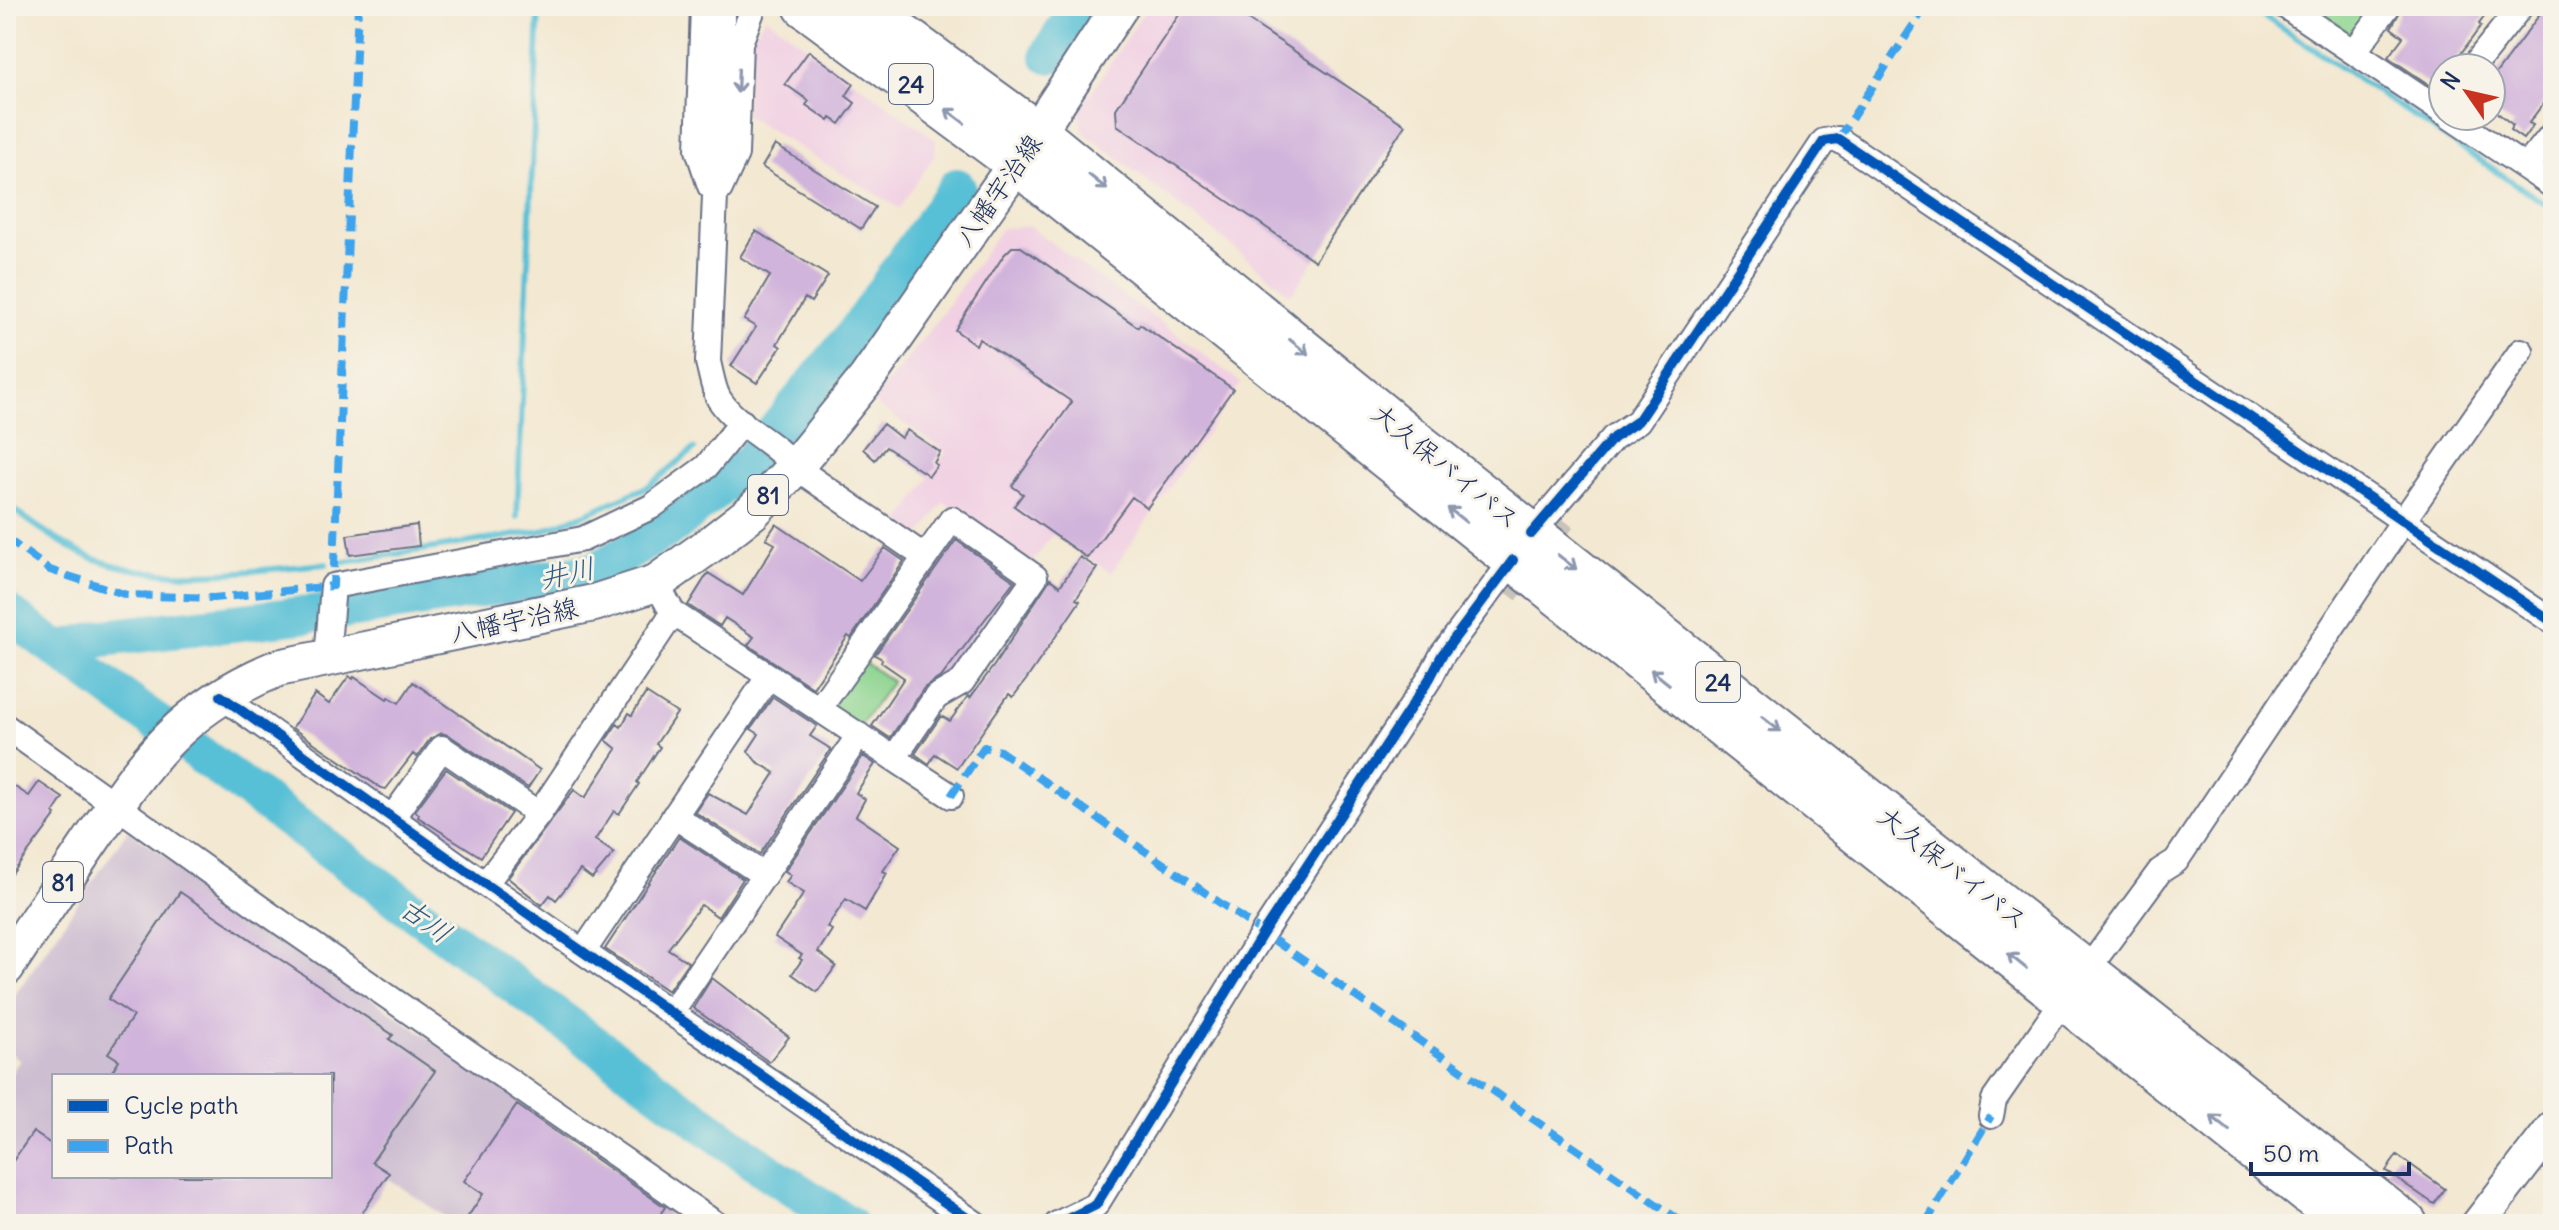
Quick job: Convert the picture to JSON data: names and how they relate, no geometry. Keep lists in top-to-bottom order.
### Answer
{
  "streets": {
    "highway": ["24", "大久保バイパス"],
    "main road": ["八幡宇治線", "81"]
  },
  "crossings": [
    ["八幡宇治線", "大久保バイパス"]
  ],
  "water": ["井川", "古川"],
  "legend": ["Cycle path", "Path"],
  "scale_bar": "50 m",
  "north": "top left"
}
